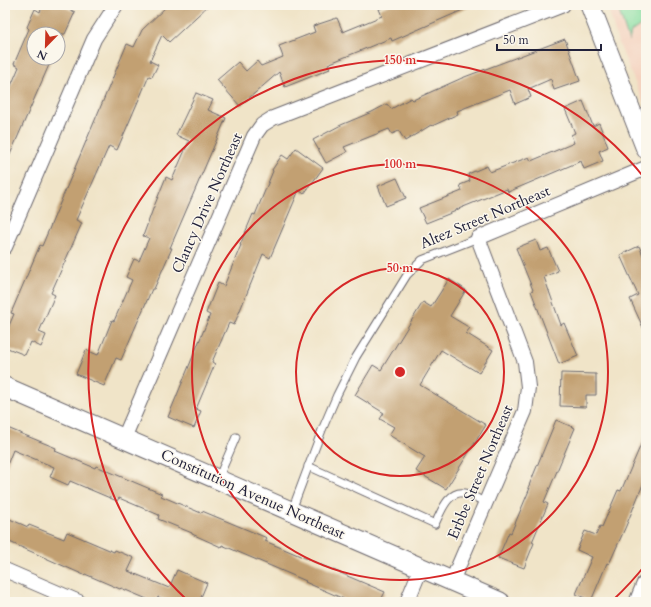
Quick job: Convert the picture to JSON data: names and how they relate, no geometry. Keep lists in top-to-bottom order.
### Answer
{
  "streets": {
    "street": [
      "Clancy Drive Northeast",
      "Altez Street Northeast",
      "Erbbe Street Northeast",
      "Constitution Avenue Northeast"
    ]
  },
  "crossings": [
    ["Clancy Drive Northeast", "Constitution Avenue Northeast"],
    ["Altez Street Northeast", "Erbbe Street Northeast"],
    ["Altez Street Northeast", "Constitution Avenue Northeast"],
    ["Erbbe Street Northeast", "Constitution Avenue Northeast"]
  ],
  "scale_bar": "50 m",
  "north": "bottom left",
  "rings": ["150 m", "100 m", "50 m"]
}
